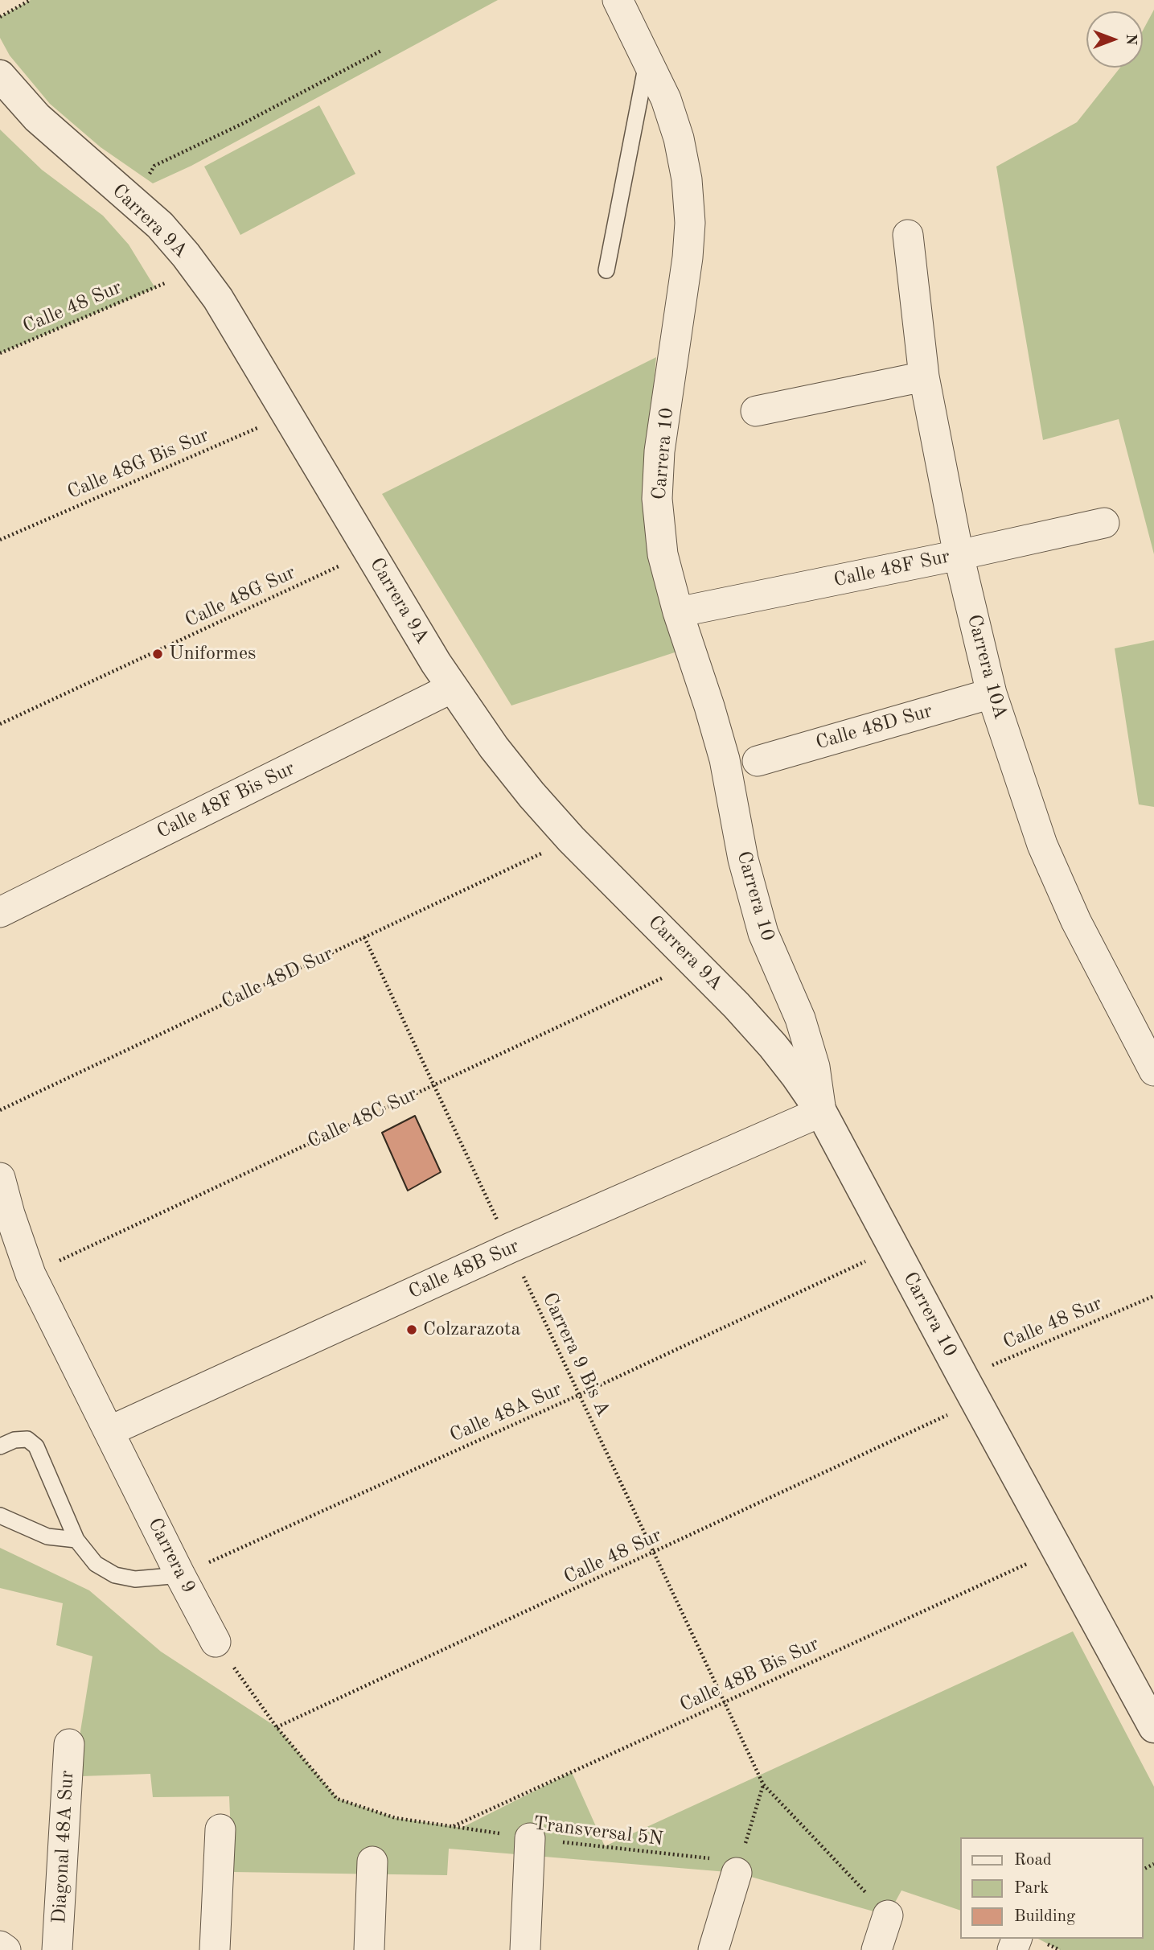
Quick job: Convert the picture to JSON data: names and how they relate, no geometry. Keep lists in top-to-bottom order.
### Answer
{
  "streets": {
    "street": [
      "Carrera 9A",
      "Carrera 10",
      "Calle 48F Sur",
      "Carrera 10A",
      "Calle 48D Sur",
      "Calle 48F Bis Sur",
      "Calle 48B Sur",
      "Carrera 9",
      "Diagonal 48A Sur"
    ],
    "path": [
      "Calle 48 Sur",
      "Calle 48G Bis Sur",
      "Calle 48G Sur",
      "Calle 48C Sur",
      "Carrera 9 Bis A",
      "Calle 48A Sur",
      "Calle 48B Bis Sur",
      "Transversal 5N"
    ]
  },
  "crossings": [
    ["Carrera 9A", "Carrera 10"],
    ["Carrera 9A", "Calle 48G Bis Sur"],
    ["Carrera 9A", "Calle 48G Sur"],
    ["Carrera 9A", "Calle 48F Bis Sur"],
    ["Carrera 9A", "Calle 48C Sur"],
    ["Carrera 9A", "Calle 48B Sur"],
    ["Calle 48 Sur", "Carrera 10"],
    ["Calle 48 Sur", "Carrera 9 Bis A"],
    ["Carrera 10", "Calle 48F Sur"],
    ["Carrera 10", "Calle 48B Sur"],
    ["Carrera 10", "Calle 48B Bis Sur"],
    ["Calle 48F Sur", "Carrera 10A"],
    ["Carrera 10A", "Calle 48D Sur"],
    ["Calle 48D Sur", "Carrera 9 Bis A"],
    ["Calle 48C Sur", "Carrera 9 Bis A"],
    ["Calle 48C Sur", "Carrera 9"],
    ["Calle 48B Sur", "Carrera 9 Bis A"],
    ["Calle 48B Sur", "Carrera 9"],
    ["Carrera 9 Bis A", "Calle 48A Sur"],
    ["Carrera 9 Bis A", "Calle 48B Bis Sur"],
    ["Calle 48A Sur", "Carrera 9"],
    ["Calle 48B Bis Sur", "Transversal 5N"]
  ],
  "places": ["Uniformes", "Colzarazota"],
  "legend": ["Road", "Park", "Building"],
  "north": "right"
}
